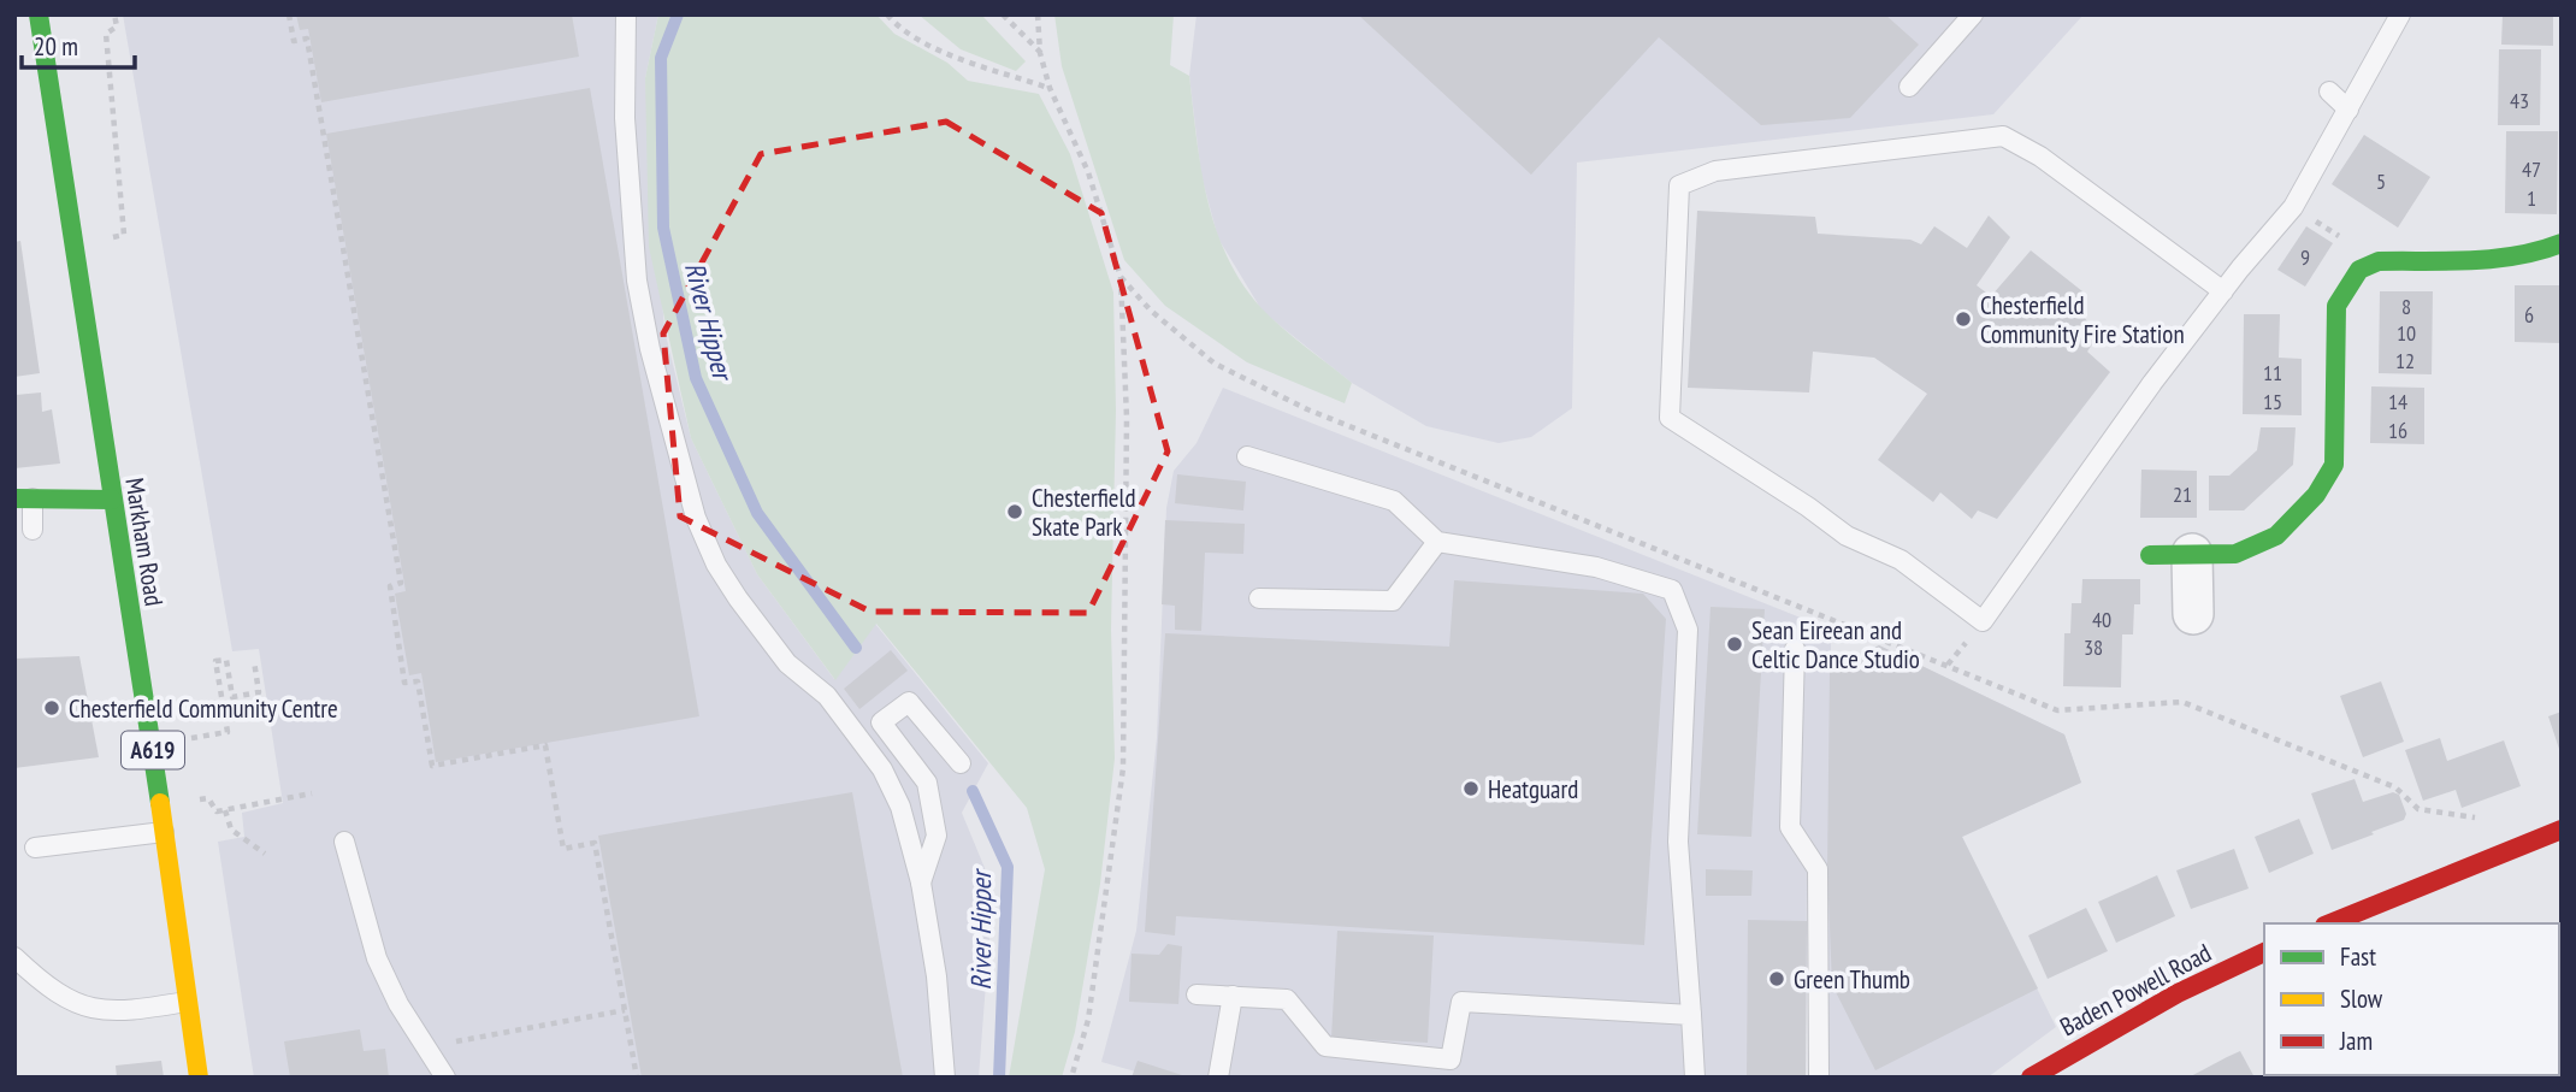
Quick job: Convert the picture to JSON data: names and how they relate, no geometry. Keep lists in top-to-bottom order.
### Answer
{
  "streets": {
    "main road": ["Markham Road", "A619", "Baden Powell Road"]
  },
  "water": ["River Hipper"],
  "places": [
    "Chesterfield Community Fire Station",
    "Chesterfield Skate Park",
    "Sean Eireean and Celtic Dance Studio",
    "Chesterfield Community Centre",
    "Heatguard",
    "Green Thumb"
  ],
  "house_numbers": [
    "43",
    "47",
    "5",
    "1",
    "9",
    "8",
    "6",
    "10",
    "12",
    "11",
    "15",
    "14",
    "16",
    "21",
    "40",
    "38"
  ],
  "legend": ["Fast", "Slow", "Jam"],
  "scale_bar": "20 m"
}
